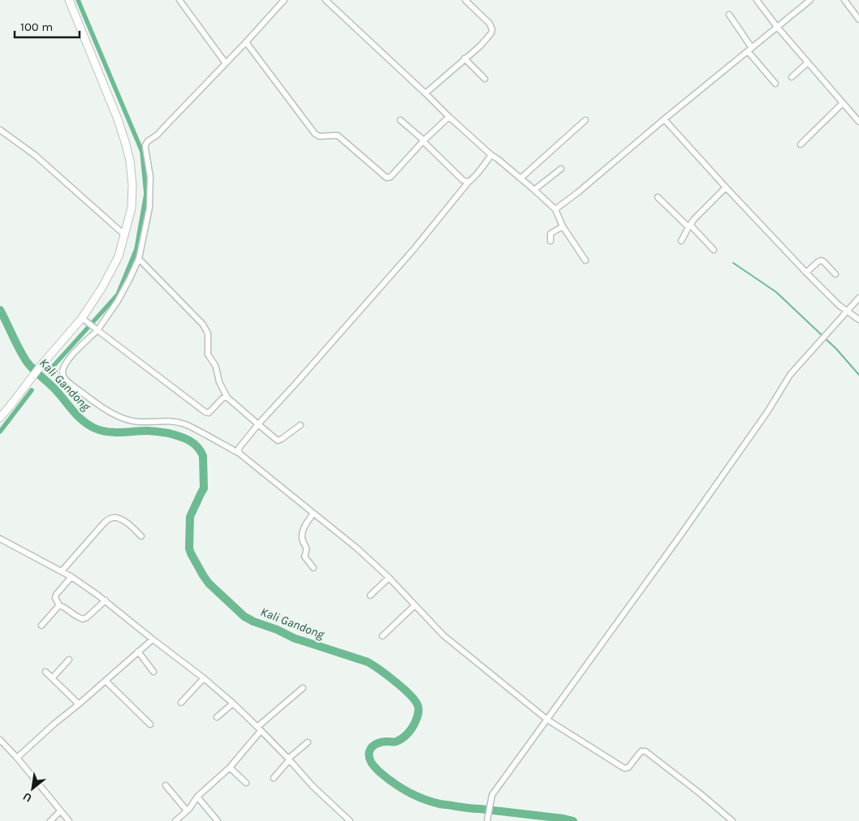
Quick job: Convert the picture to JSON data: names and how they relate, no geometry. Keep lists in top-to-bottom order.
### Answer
{
  "water": ["Kali Gandong"],
  "scale_bar": "100 m",
  "north": "bottom left"
}
